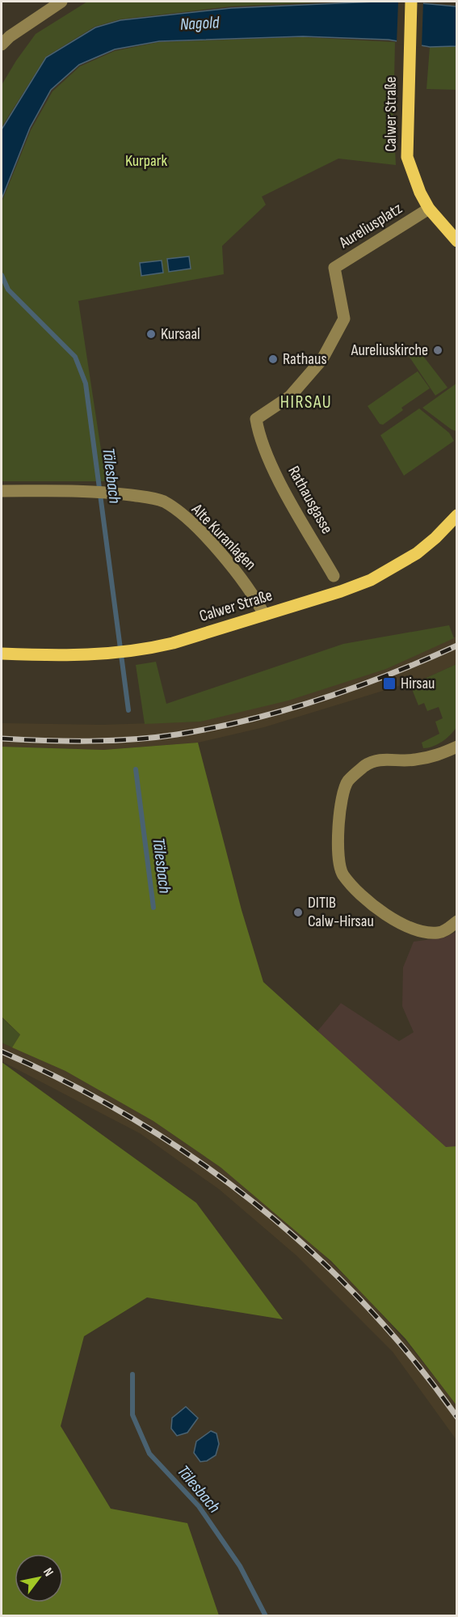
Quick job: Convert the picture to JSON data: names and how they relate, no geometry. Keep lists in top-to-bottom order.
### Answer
{
  "streets": {
    "main road": ["Calwer Straße"],
    "street": ["Aureliusplatz", "Rathausgasse", "Alte Kuranlagen"]
  },
  "crossings": [
    ["Calwer Straße", "Aureliusplatz"],
    ["Calwer Straße", "Alte Kuranlagen"],
    ["Aureliusplatz", "Rathausgasse"]
  ],
  "districts": ["HIRSAU"],
  "water": ["Nagold", "Tälesbach"],
  "parks": ["Kurpark"],
  "places": {
    "other": [
      "Kursaal",
      "Aureliuskirche",
      "Rathaus",
      "DITIB Calw-Hirsau"
    ],
    "transit": ["Hirsau"]
  },
  "north": "top right"
}
